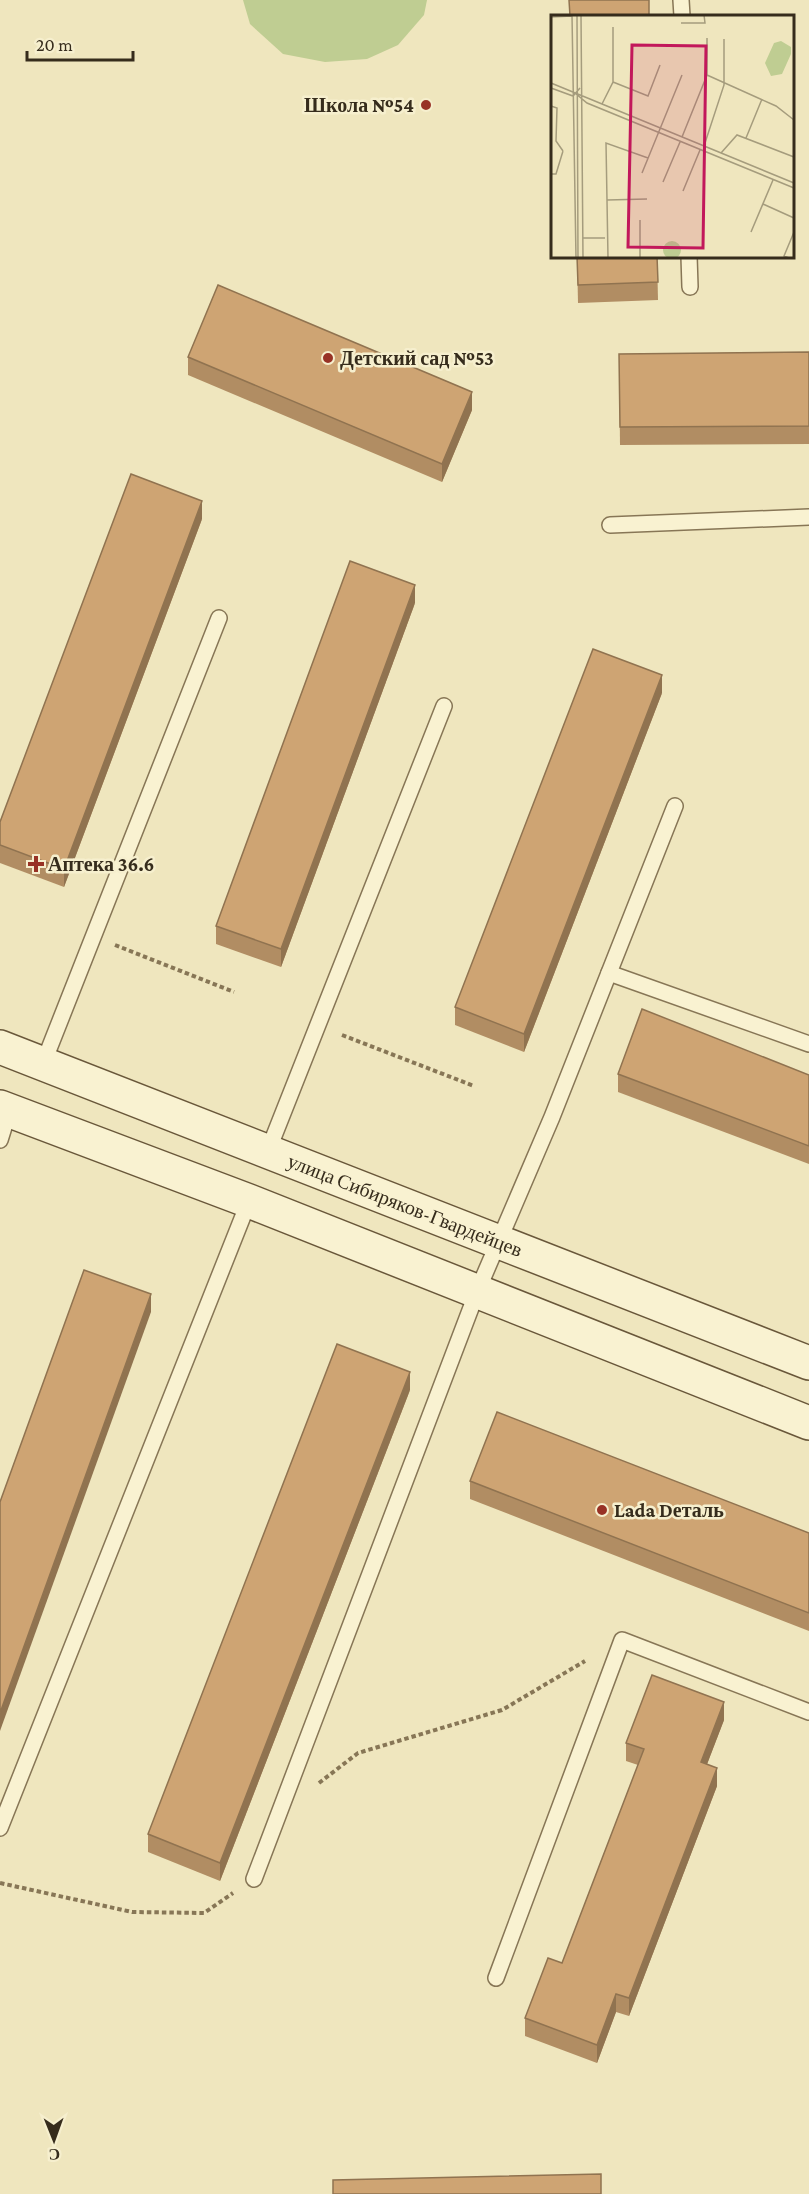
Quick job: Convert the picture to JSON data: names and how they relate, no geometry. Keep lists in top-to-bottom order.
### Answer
{
  "streets": {
    "main road": ["улица Сибиряков-Гвардейцев"]
  },
  "places": {
    "other": ["Школа №54", "Детский сад №53", "Lada Dеталь"],
    "health": ["Аптека 36.6"]
  },
  "scale_bar": "20 m",
  "north": "bottom"
}
